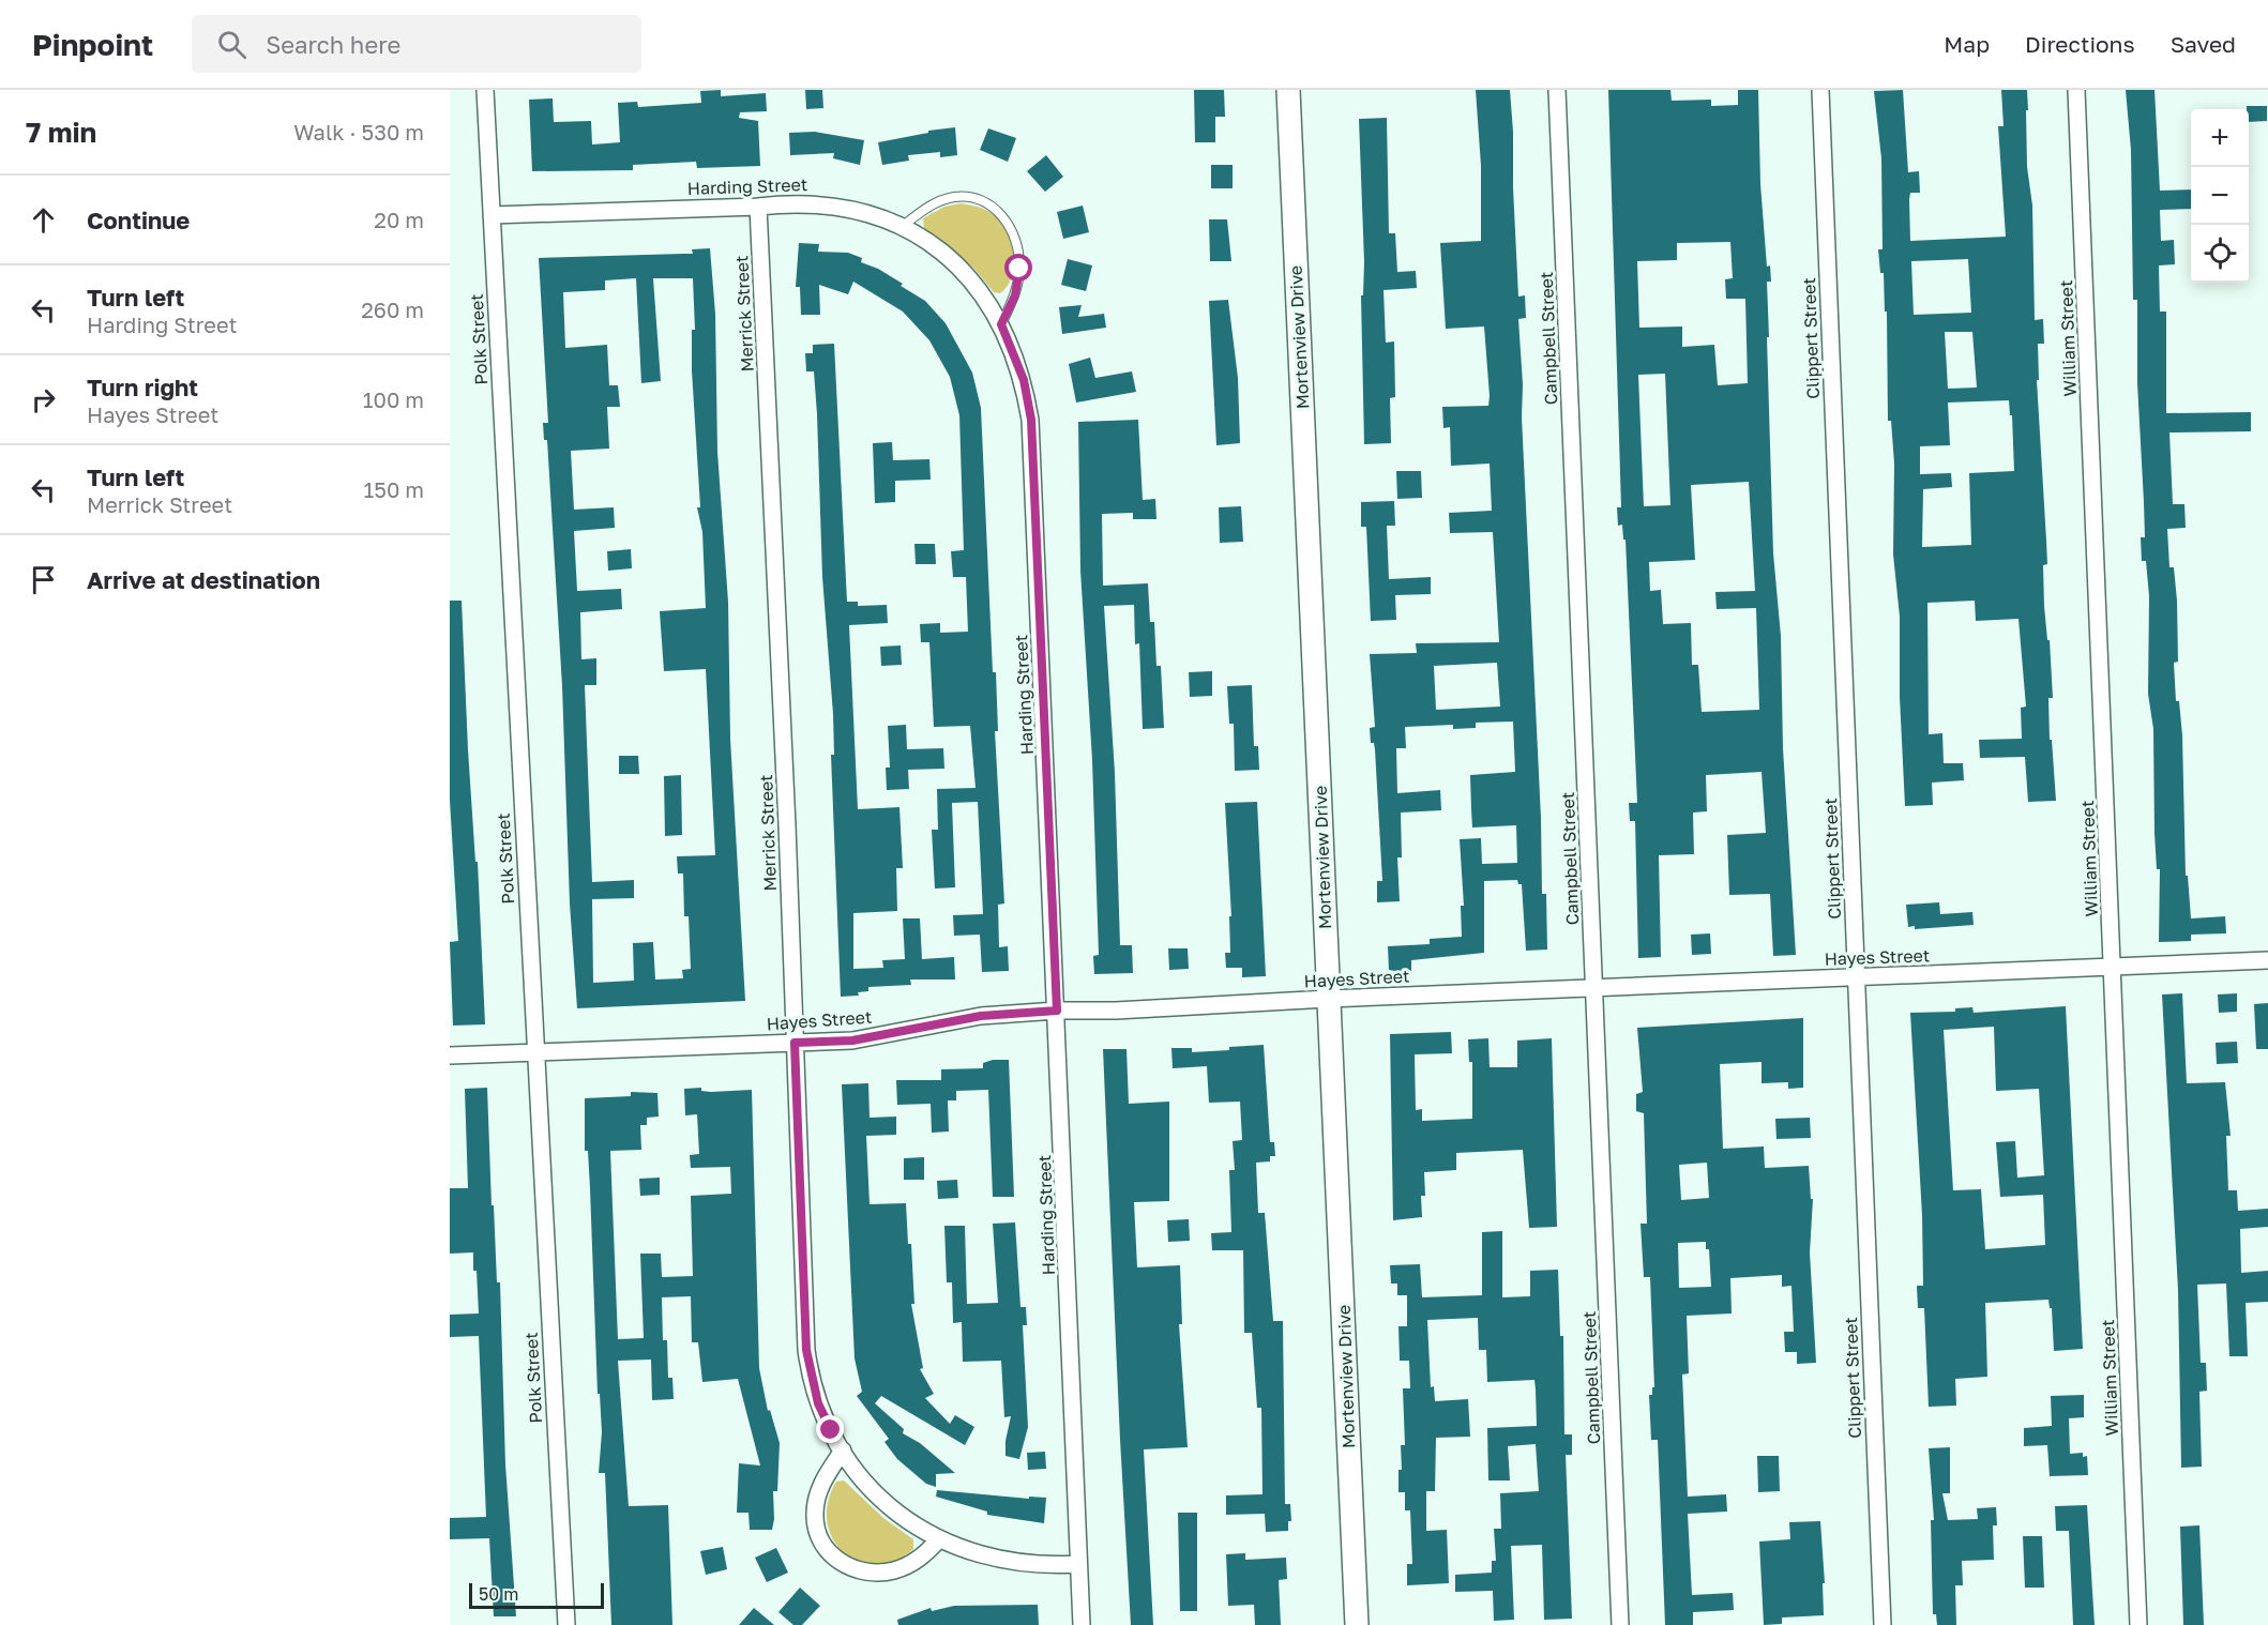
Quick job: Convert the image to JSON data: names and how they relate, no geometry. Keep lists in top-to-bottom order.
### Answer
{
  "streets": {
    "street": [
      "Harding Street",
      "Merrick Street",
      "Mortenview Drive",
      "Campbell Street",
      "Clippert Street",
      "William Street",
      "Polk Street",
      "Hayes Street"
    ]
  },
  "crossings": [
    ["Harding Street", "Merrick Street"],
    ["Harding Street", "Polk Street"],
    ["Harding Street", "Hayes Street"],
    ["Merrick Street", "Hayes Street"],
    ["Mortenview Drive", "Hayes Street"],
    ["Campbell Street", "Hayes Street"],
    ["Clippert Street", "Hayes Street"],
    ["William Street", "Hayes Street"],
    ["Polk Street", "Hayes Street"]
  ],
  "scale_bar": "50 m",
  "page": {
    "header": "Pinpoint",
    "search": "Search here",
    "nav": ["Map", "Directions", "Saved"],
    "heading": ["7 min", "Walk · 530 m"],
    "map_buttons": ["+", "−"],
    "list": [
      ["Continue", "20 m"],
      ["Turn left", "Harding Street", "260 m"],
      ["Turn right", "Hayes Street", "100 m"],
      ["Turn left", "Merrick Street", "150 m"],
      "Arrive at destination"
    ],
    "scale": "50 m"
  }
}
